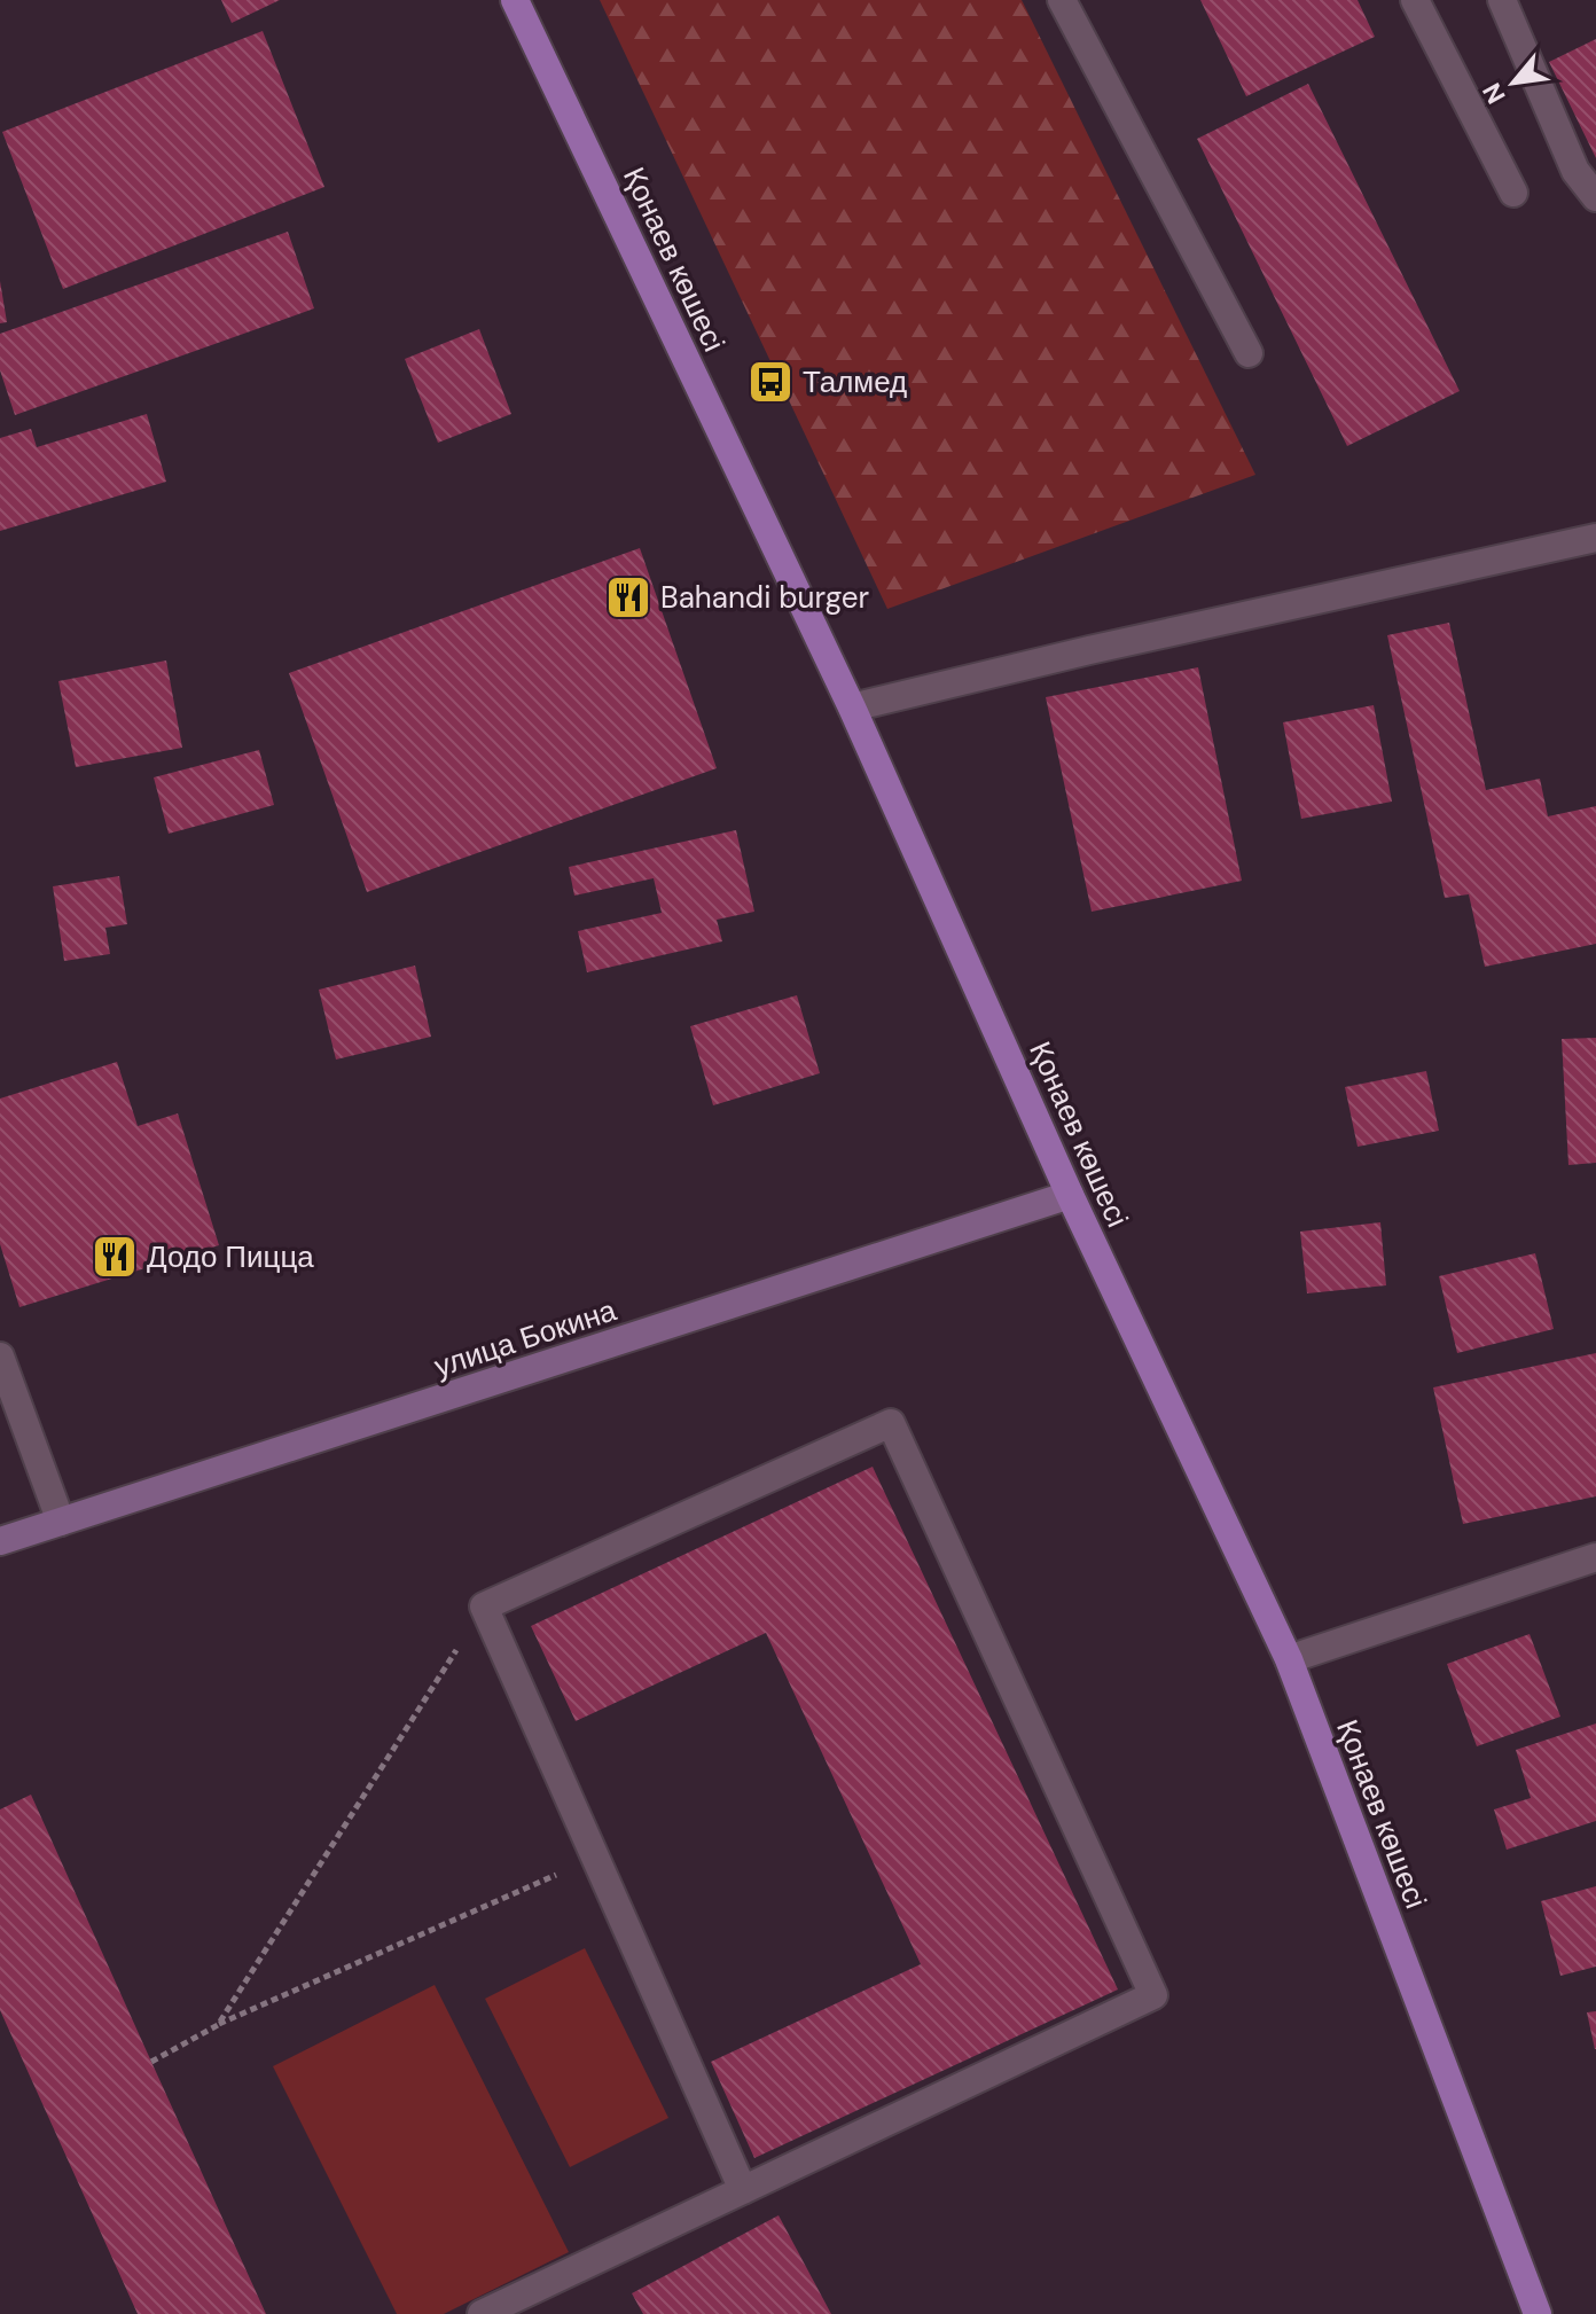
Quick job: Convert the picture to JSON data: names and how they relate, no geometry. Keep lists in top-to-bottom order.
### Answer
{
  "streets": {
    "main road": ["Қонаев көшесі"],
    "street": ["улица Бокина"]
  },
  "crossings": [
    ["Қонаев көшесі", "улица Бокина"]
  ],
  "places": {
    "bus stop": ["Талмед"],
    "restaurant": ["Bahandi burger", "Додо Пицца"]
  },
  "north": "bottom left"
}
